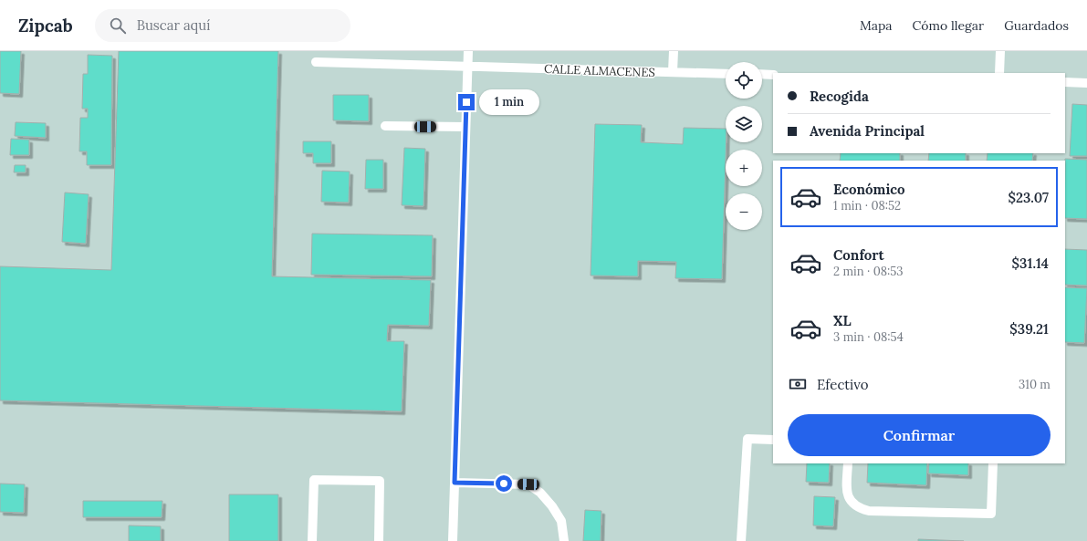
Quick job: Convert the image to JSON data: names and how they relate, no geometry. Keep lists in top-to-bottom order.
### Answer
{
  "streets": {
    "street": ["CALLE ALMACENES"]
  },
  "page": {
    "header": "Zipcab",
    "search": "Buscar aquí",
    "nav": ["Mapa", "Cómo llegar", "Guardados"],
    "map_buttons": ["+", "−"],
    "banner": ["Recogida", "Avenida Principal"],
    "bubble": "1 min",
    "list": [
      {
        "name": "Económico",
        "note": "1 min · 08:52",
        "value": "$23.07"
      },
      {
        "name": "Confort",
        "note": "2 min · 08:53",
        "value": "$31.14"
      },
      {
        "name": "XL",
        "note": "3 min · 08:54",
        "value": "$39.21"
      }
    ],
    "pay": ["Efectivo", "310 m"],
    "buttons": "Confirmar"
  }
}
